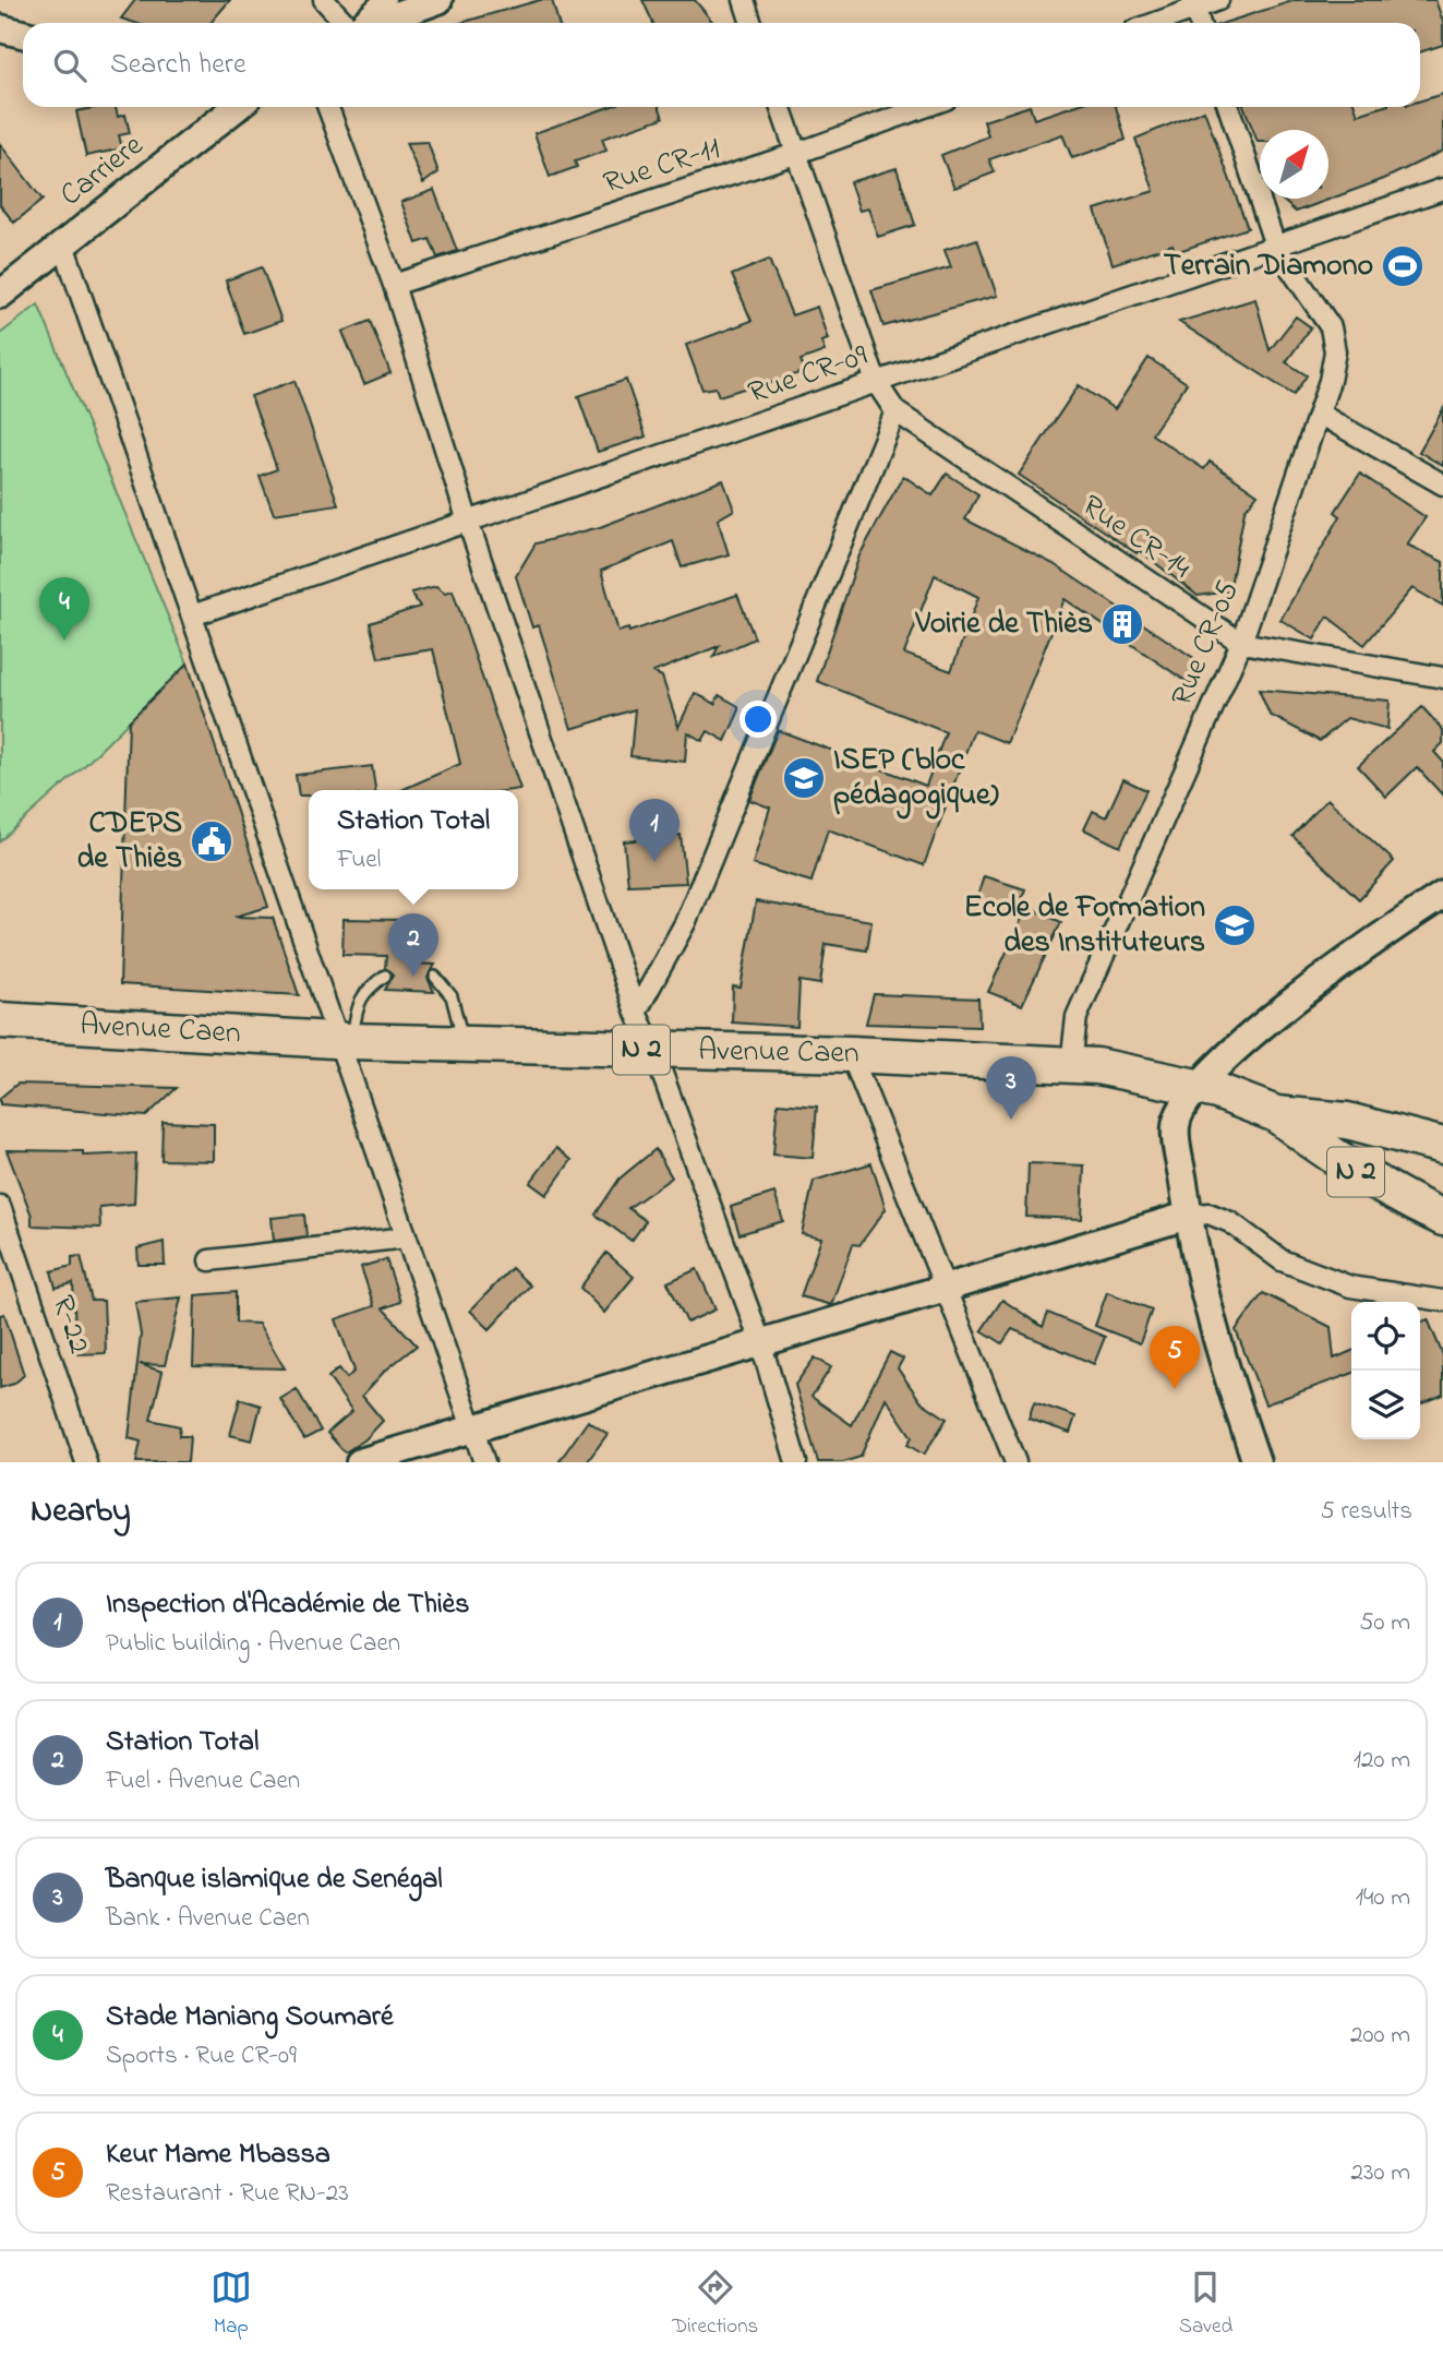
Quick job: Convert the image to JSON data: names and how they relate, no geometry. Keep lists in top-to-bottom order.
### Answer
{
  "streets": {
    "highway": ["Avenue Caen", "N 2"],
    "street": [
      "Rue CR-11",
      "Carriere",
      "Rue CR-09",
      "Rue CR-14",
      "Rue CR-05",
      "R-22"
    ]
  },
  "crossings": [
    ["Rue CR-11", "Rue CR-14"],
    ["Rue CR-09", "Rue CR-14"],
    ["Rue CR-09", "Rue CR-05"],
    ["Rue CR-14", "Rue CR-05"],
    ["Rue CR-05", "Avenue Caen"]
  ],
  "places": {
    "sports": ["Terrain Diamono"],
    "building": ["Voirie de Thiès"],
    "school or university": ["ISEP (bloc pédagogique)", "Ecole de Formation des Instituteurs"],
    "public building": ["CDEPS de Thiès"]
  },
  "north": "top right",
  "page": {
    "search": "Search here",
    "pins": [
      "4",
      "1",
      "2",
      "3",
      "5"
    ],
    "popup": ["Station Total", "Fuel"],
    "heading": ["Nearby", "5 results"],
    "list": [
      {
        "mark": "1",
        "name": "Inspection d'Académie de Thiès",
        "note": "Public building · Avenue Caen",
        "value": "50 m"
      },
      {
        "mark": "2",
        "name": "Station Total",
        "note": "Fuel · Avenue Caen",
        "value": "120 m"
      },
      {
        "mark": "3",
        "name": "Banque islamique de Senégal",
        "note": "Bank · Avenue Caen",
        "value": "140 m"
      },
      {
        "mark": "4",
        "name": "Stade Maniang Soumaré",
        "note": "Sports · Rue CR-09",
        "value": "200 m"
      },
      {
        "mark": "5",
        "name": "Keur Mame Mbassa",
        "note": "Restaurant · Rue RN-23",
        "value": "230 m"
      }
    ],
    "nav": ["Map", "Directions", "Saved"]
  }
}
